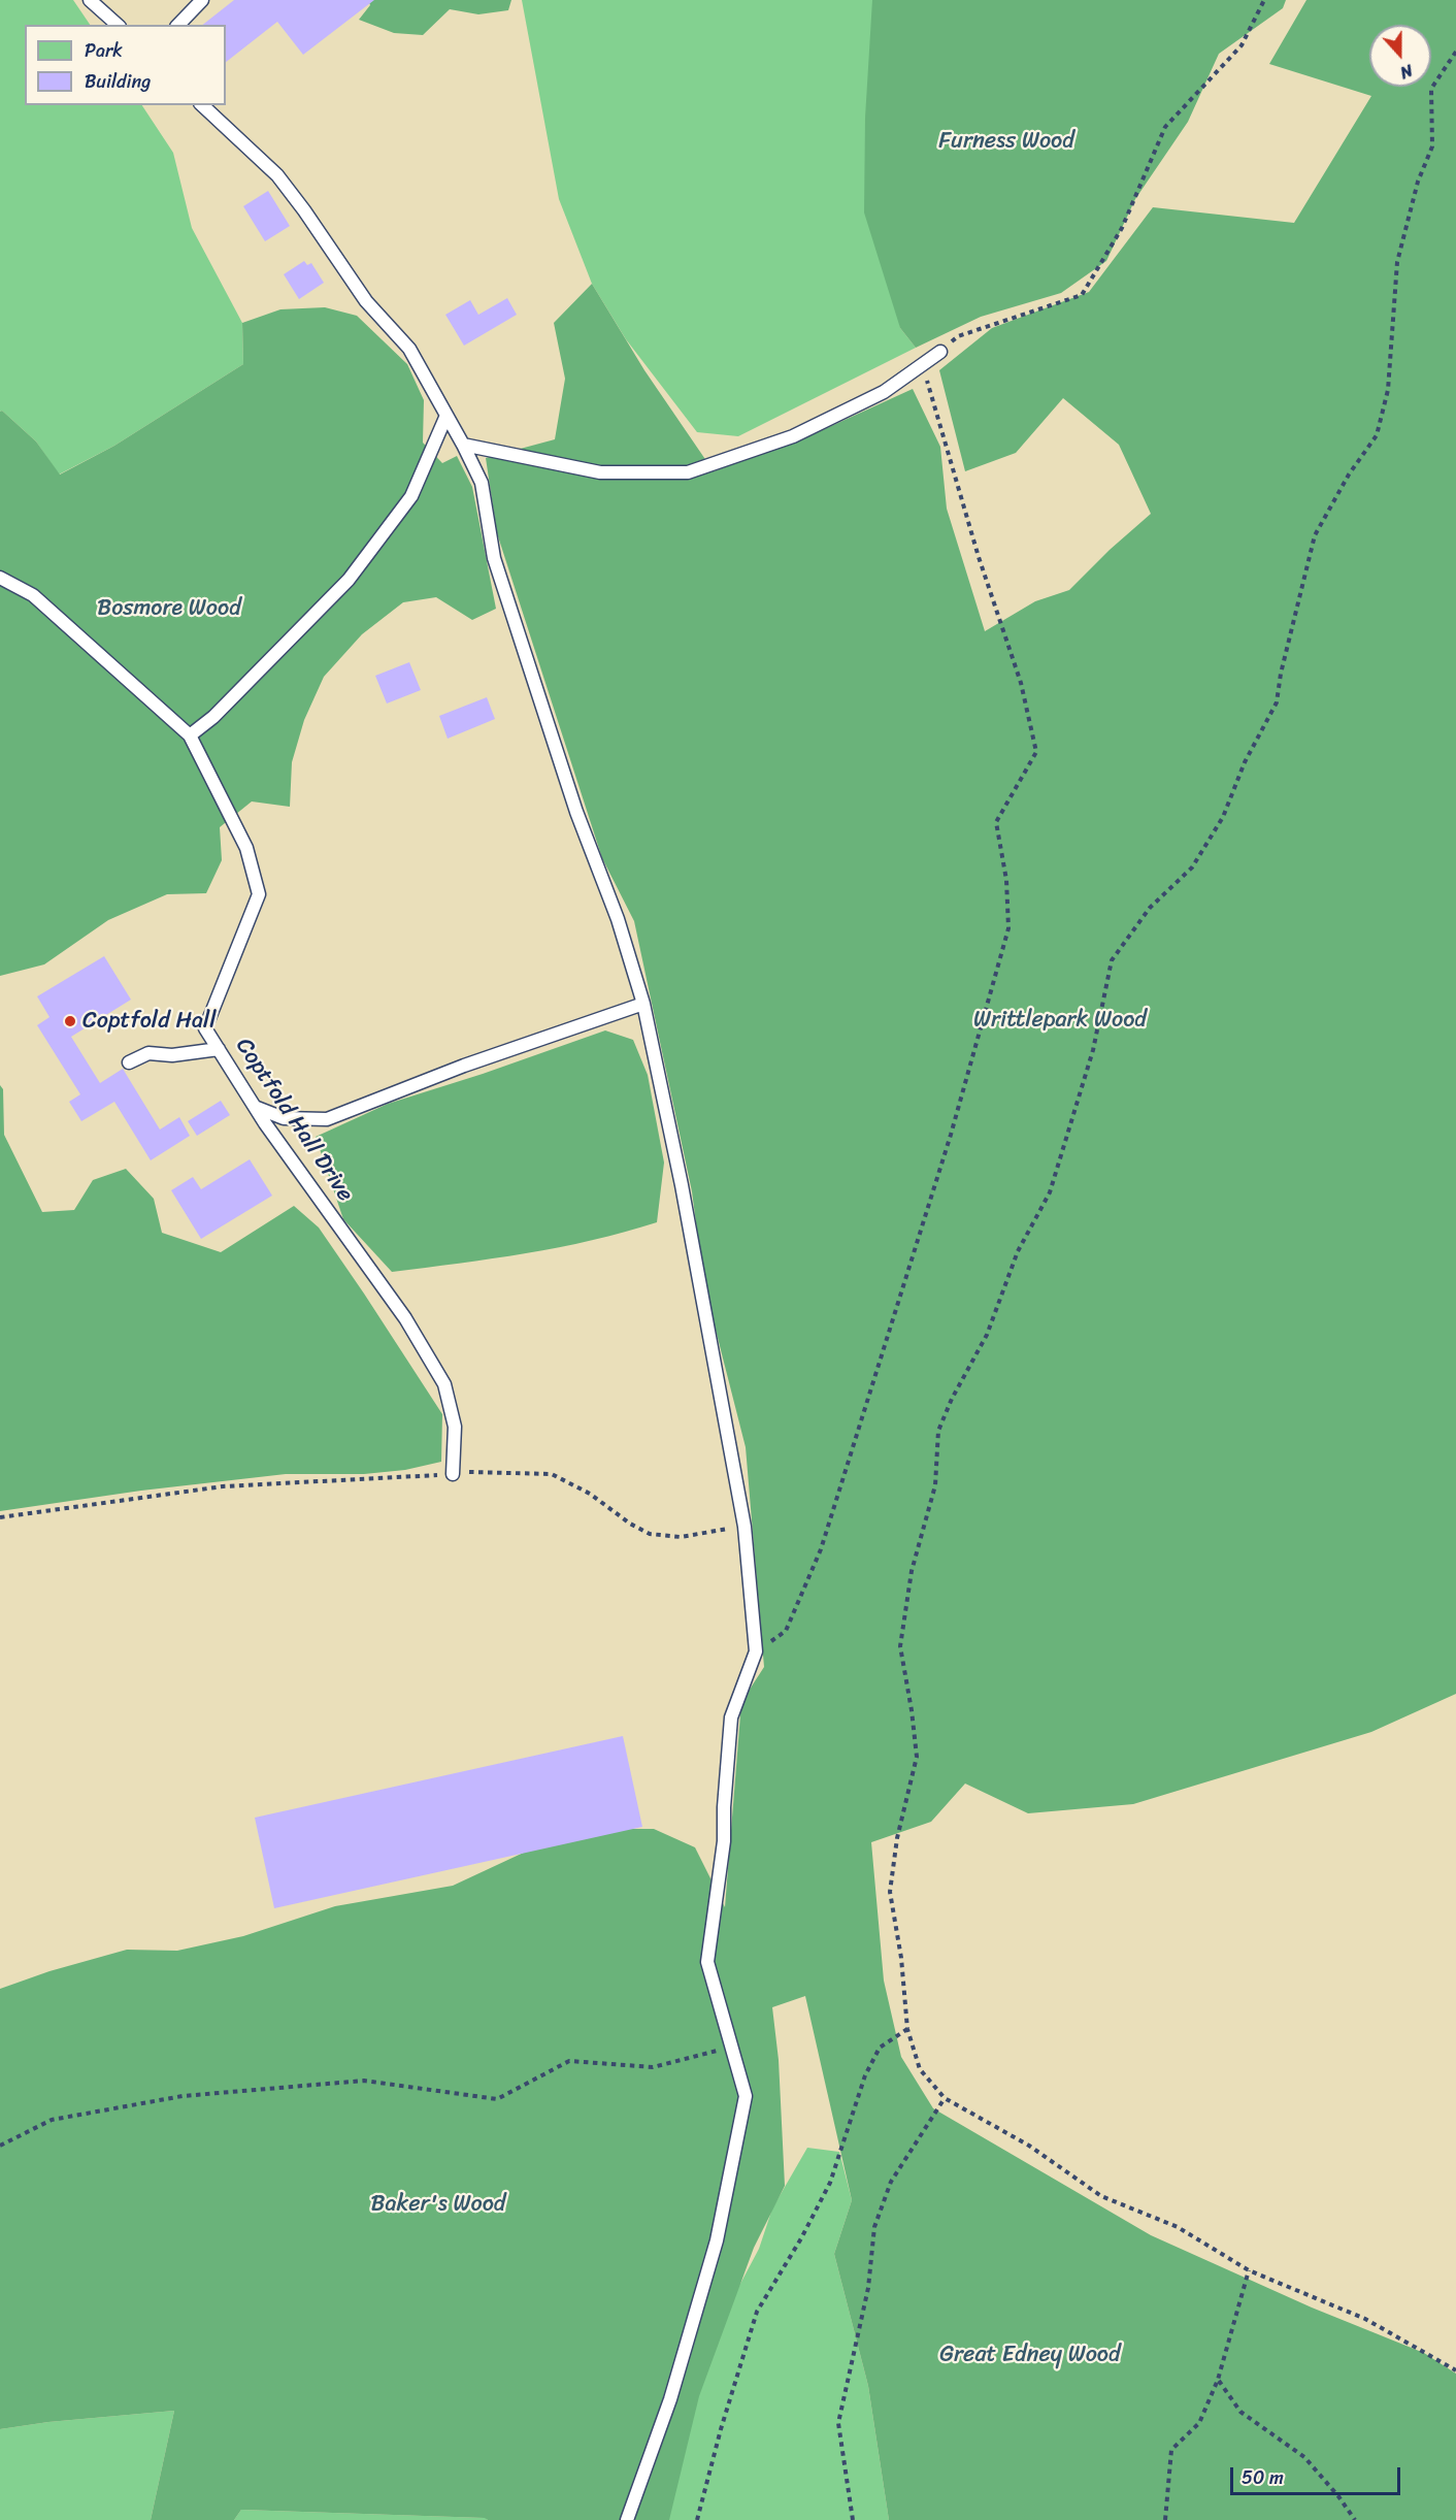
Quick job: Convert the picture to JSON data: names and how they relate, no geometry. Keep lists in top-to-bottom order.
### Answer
{
  "streets": {
    "lane": ["Coptfold Hall Drive"]
  },
  "parks": [
    "Furness Wood",
    "Bosmore Wood",
    "Writtlepark Wood",
    "Baker's Wood",
    "Great Edney Wood"
  ],
  "places": ["Coptfold Hall"],
  "legend": ["Park", "Building"],
  "scale_bar": "50 m",
  "north": "bottom"
}
